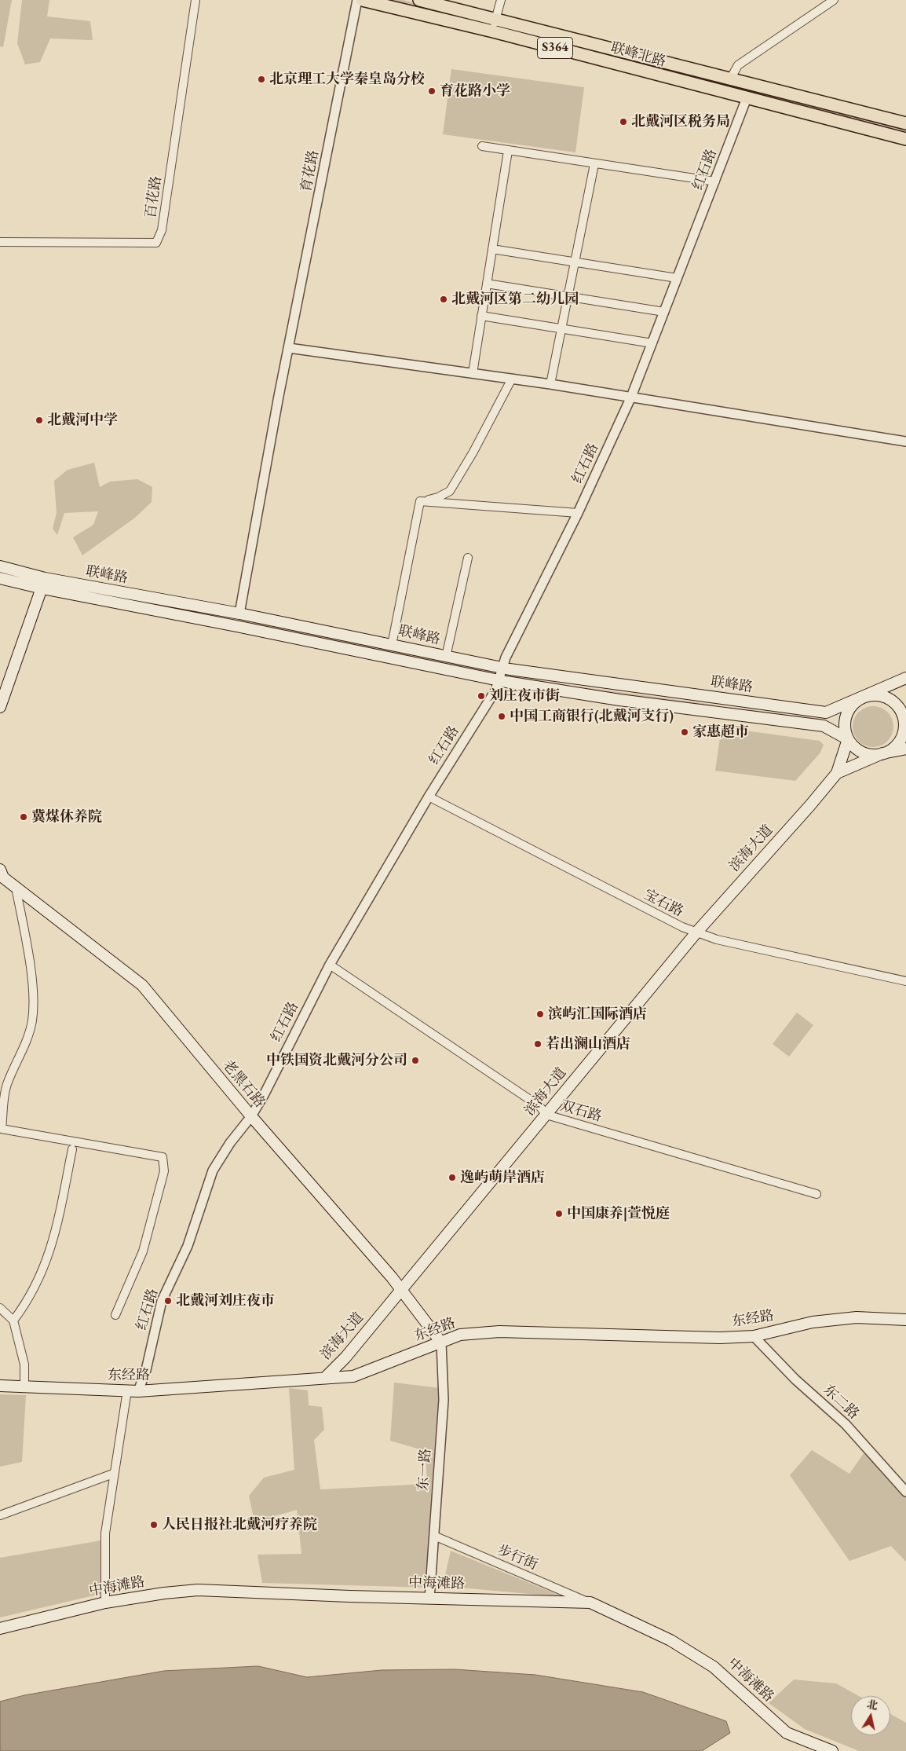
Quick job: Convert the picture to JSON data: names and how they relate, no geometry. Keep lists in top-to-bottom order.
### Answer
{
  "streets": {
    "main road": [
      "S364",
      "联峰北路",
      "联峰路",
      "滨海大道",
      "老黑石路",
      "东经路",
      "中海滩路"
    ],
    "street": [
      "红石路",
      "育花路",
      "百花路",
      "宝石路",
      "双石路",
      "东二路",
      "东一路",
      "步行街"
    ]
  },
  "crossings": [
    ["联峰北路", "红石路"],
    ["红石路", "联峰路"],
    ["红石路", "宝石路"],
    ["红石路", "老黑石路"],
    ["红石路", "双石路"],
    ["红石路", "东经路"],
    ["育花路", "联峰路"],
    ["滨海大道", "宝石路"],
    ["滨海大道", "老黑石路"],
    ["滨海大道", "双石路"],
    ["滨海大道", "东经路"],
    ["老黑石路", "东经路"],
    ["老黑石路", "东一路"],
    ["东经路", "东二路"],
    ["东经路", "东一路"],
    ["东一路", "步行街"],
    ["东一路", "中海滩路"],
    ["步行街", "中海滩路"]
  ],
  "places": [
    "北京理工大学秦皇岛分校",
    "育花路小学",
    "北戴河区税务局",
    "北戴河区第二幼儿园",
    "北戴河中学",
    "刘庄夜市街",
    "中国工商银行(北戴河支行)",
    "家惠超市",
    "冀煤休养院",
    "滨屿汇国际酒店",
    "若出澜山酒店",
    "中铁国资北戴河分公司",
    "逸屿萌岸酒店",
    "中国康养|萱悦庭",
    "北戴河刘庄夜市",
    "人民日报社北戴河疗养院"
  ],
  "north": "top"
}
